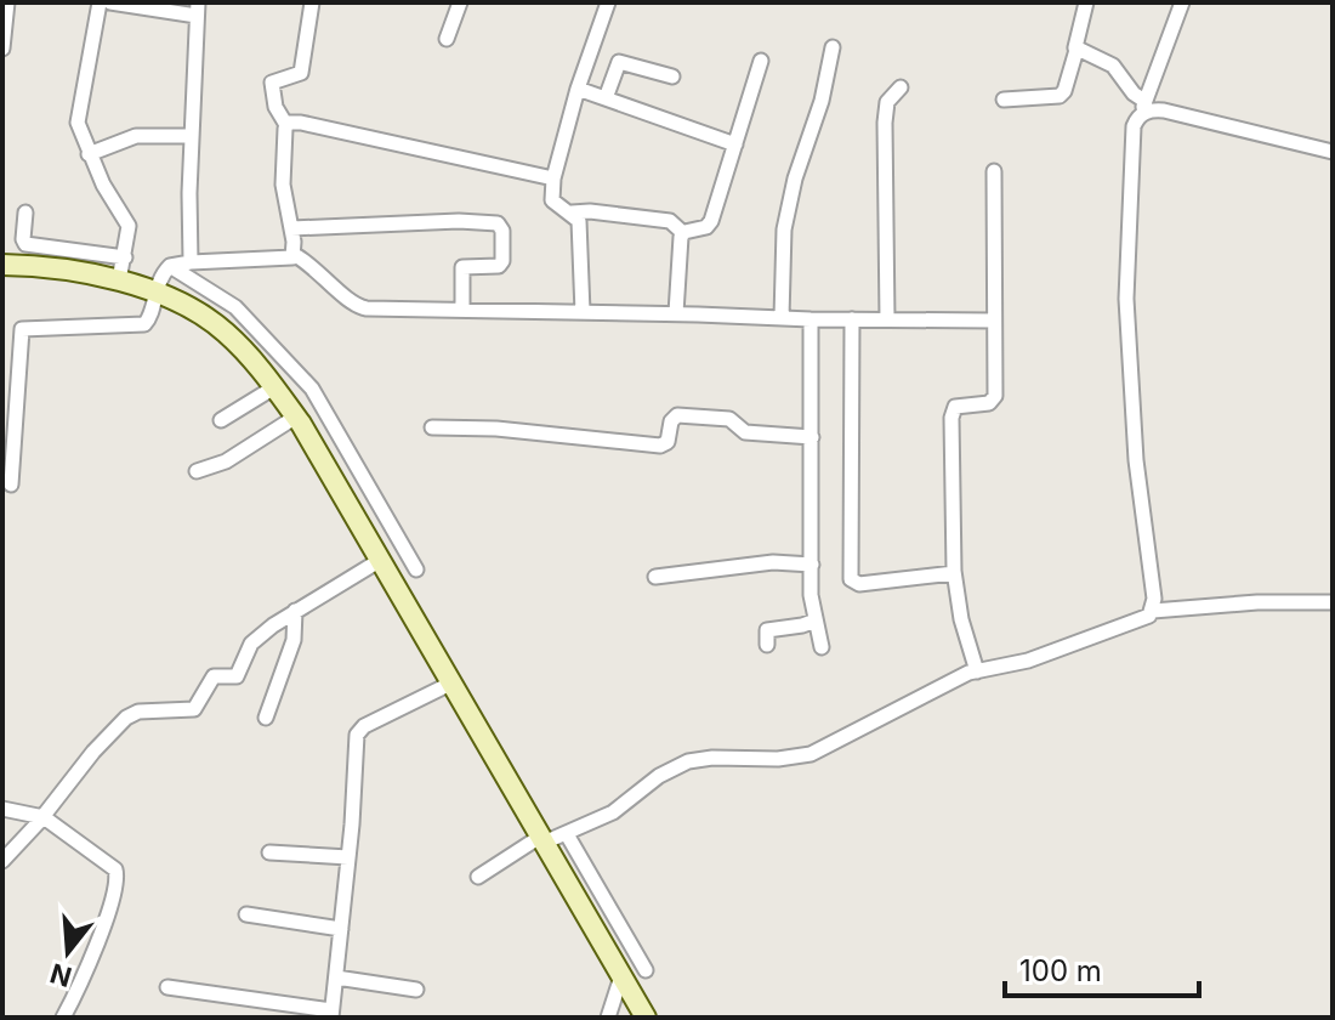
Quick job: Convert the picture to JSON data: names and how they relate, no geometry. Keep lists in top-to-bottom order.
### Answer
{
  "scale_bar": "100 m",
  "north": "bottom"
}
